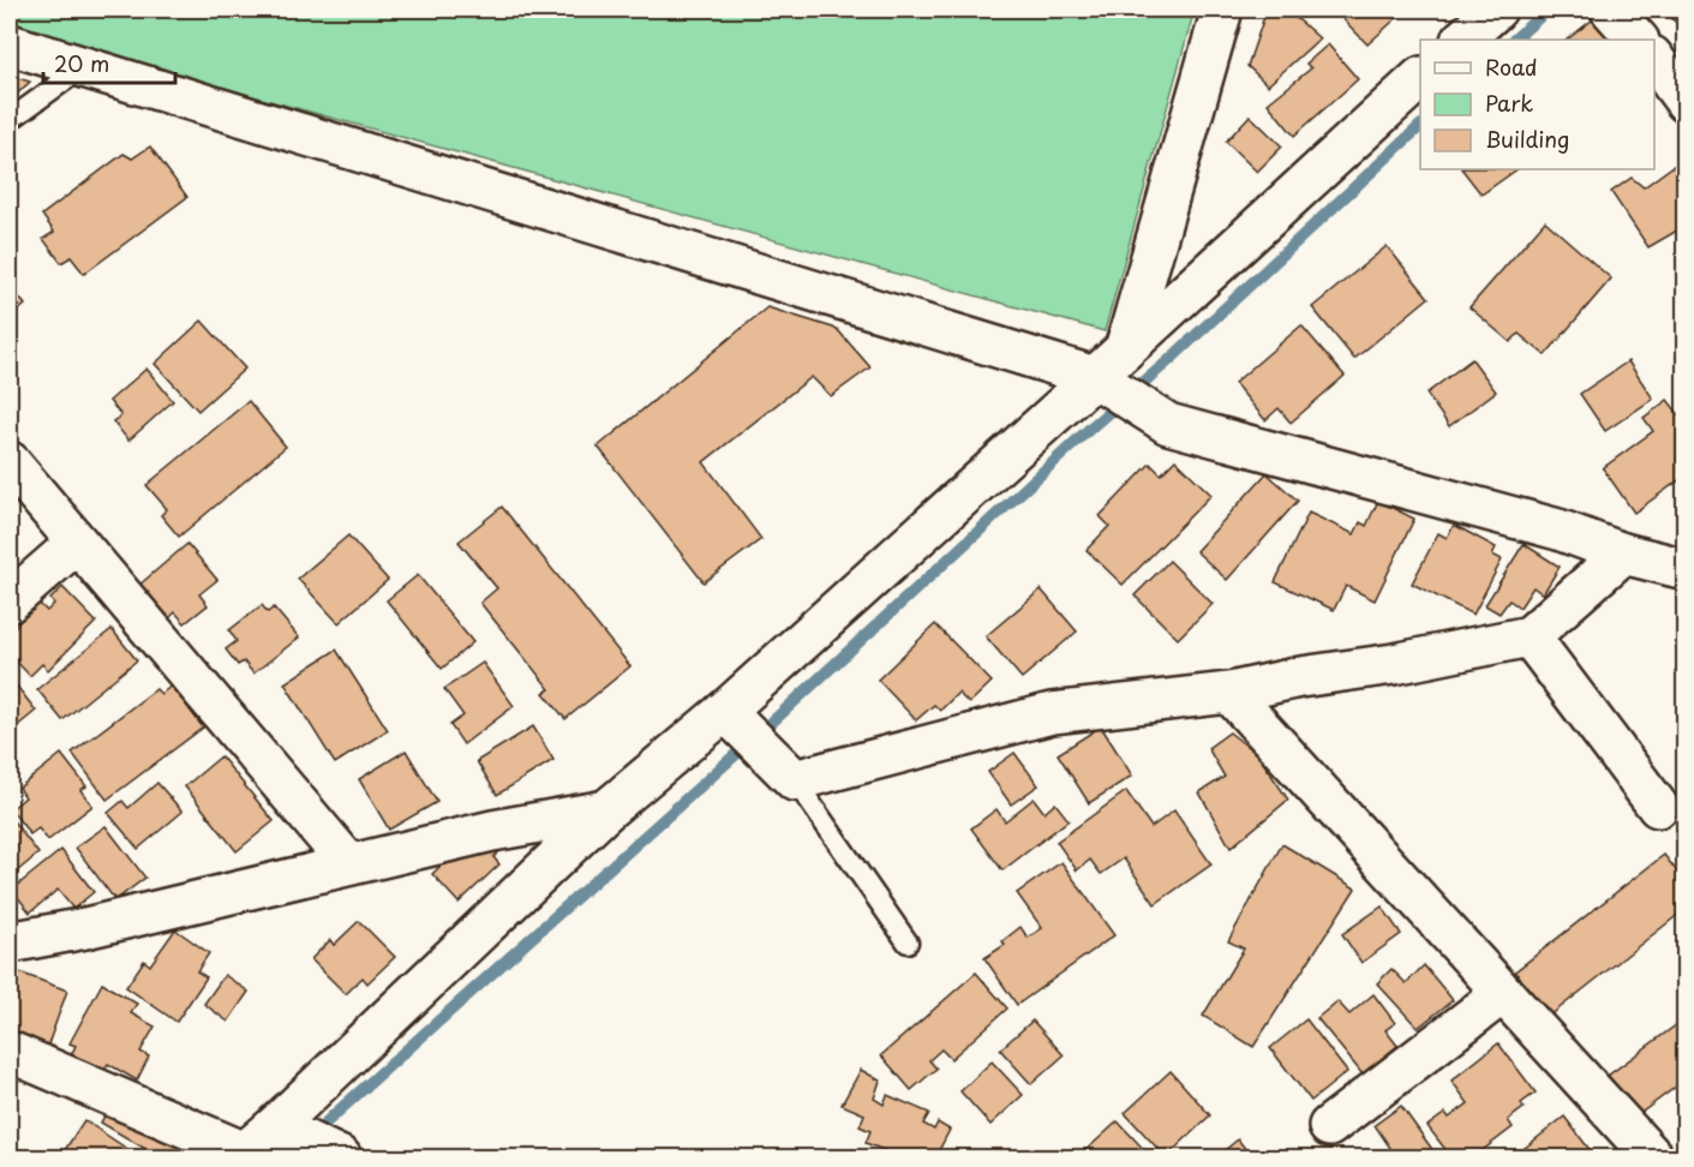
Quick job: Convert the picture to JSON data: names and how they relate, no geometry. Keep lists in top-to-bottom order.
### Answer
{
  "legend": ["Road", "Park", "Building"],
  "scale_bar": "20 m"
}
